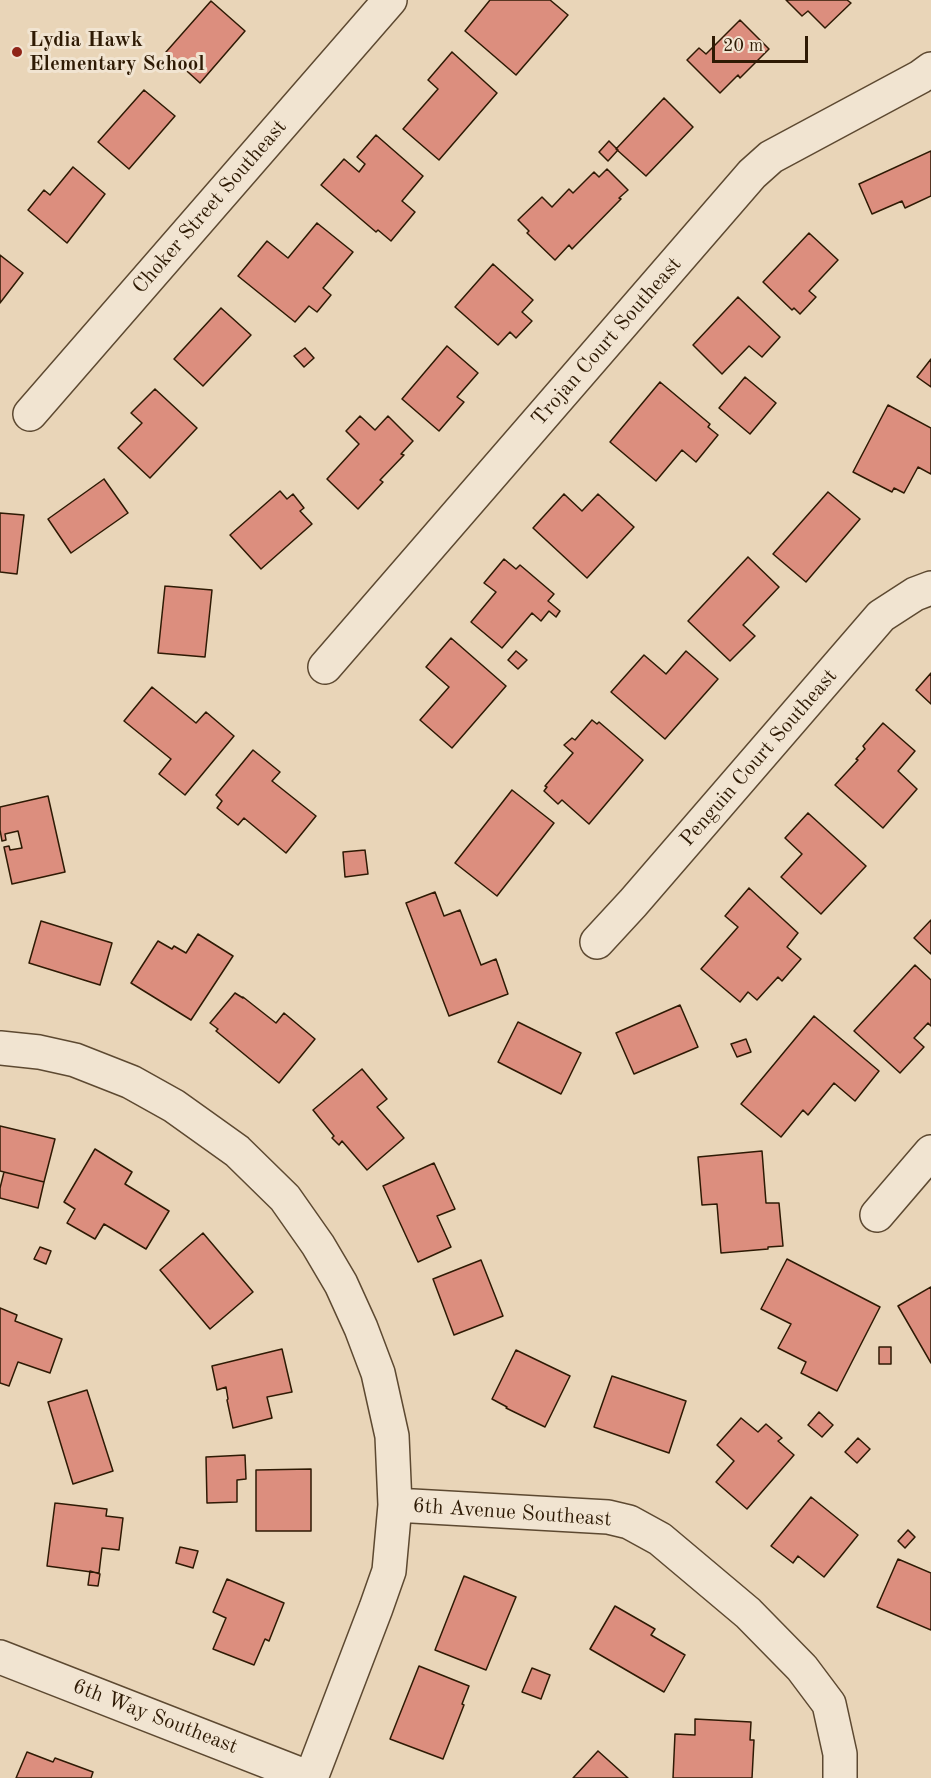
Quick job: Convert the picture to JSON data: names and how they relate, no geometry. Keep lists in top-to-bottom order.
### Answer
{
  "streets": {
    "street": [
      "Choker Street Southeast",
      "Trojan Court Southeast",
      "Penguin Court Southeast",
      "6th Avenue Southeast",
      "6th Way Southeast"
    ]
  },
  "places": ["Lydia Hawk Elementary School"],
  "scale_bar": "20 m"
}
